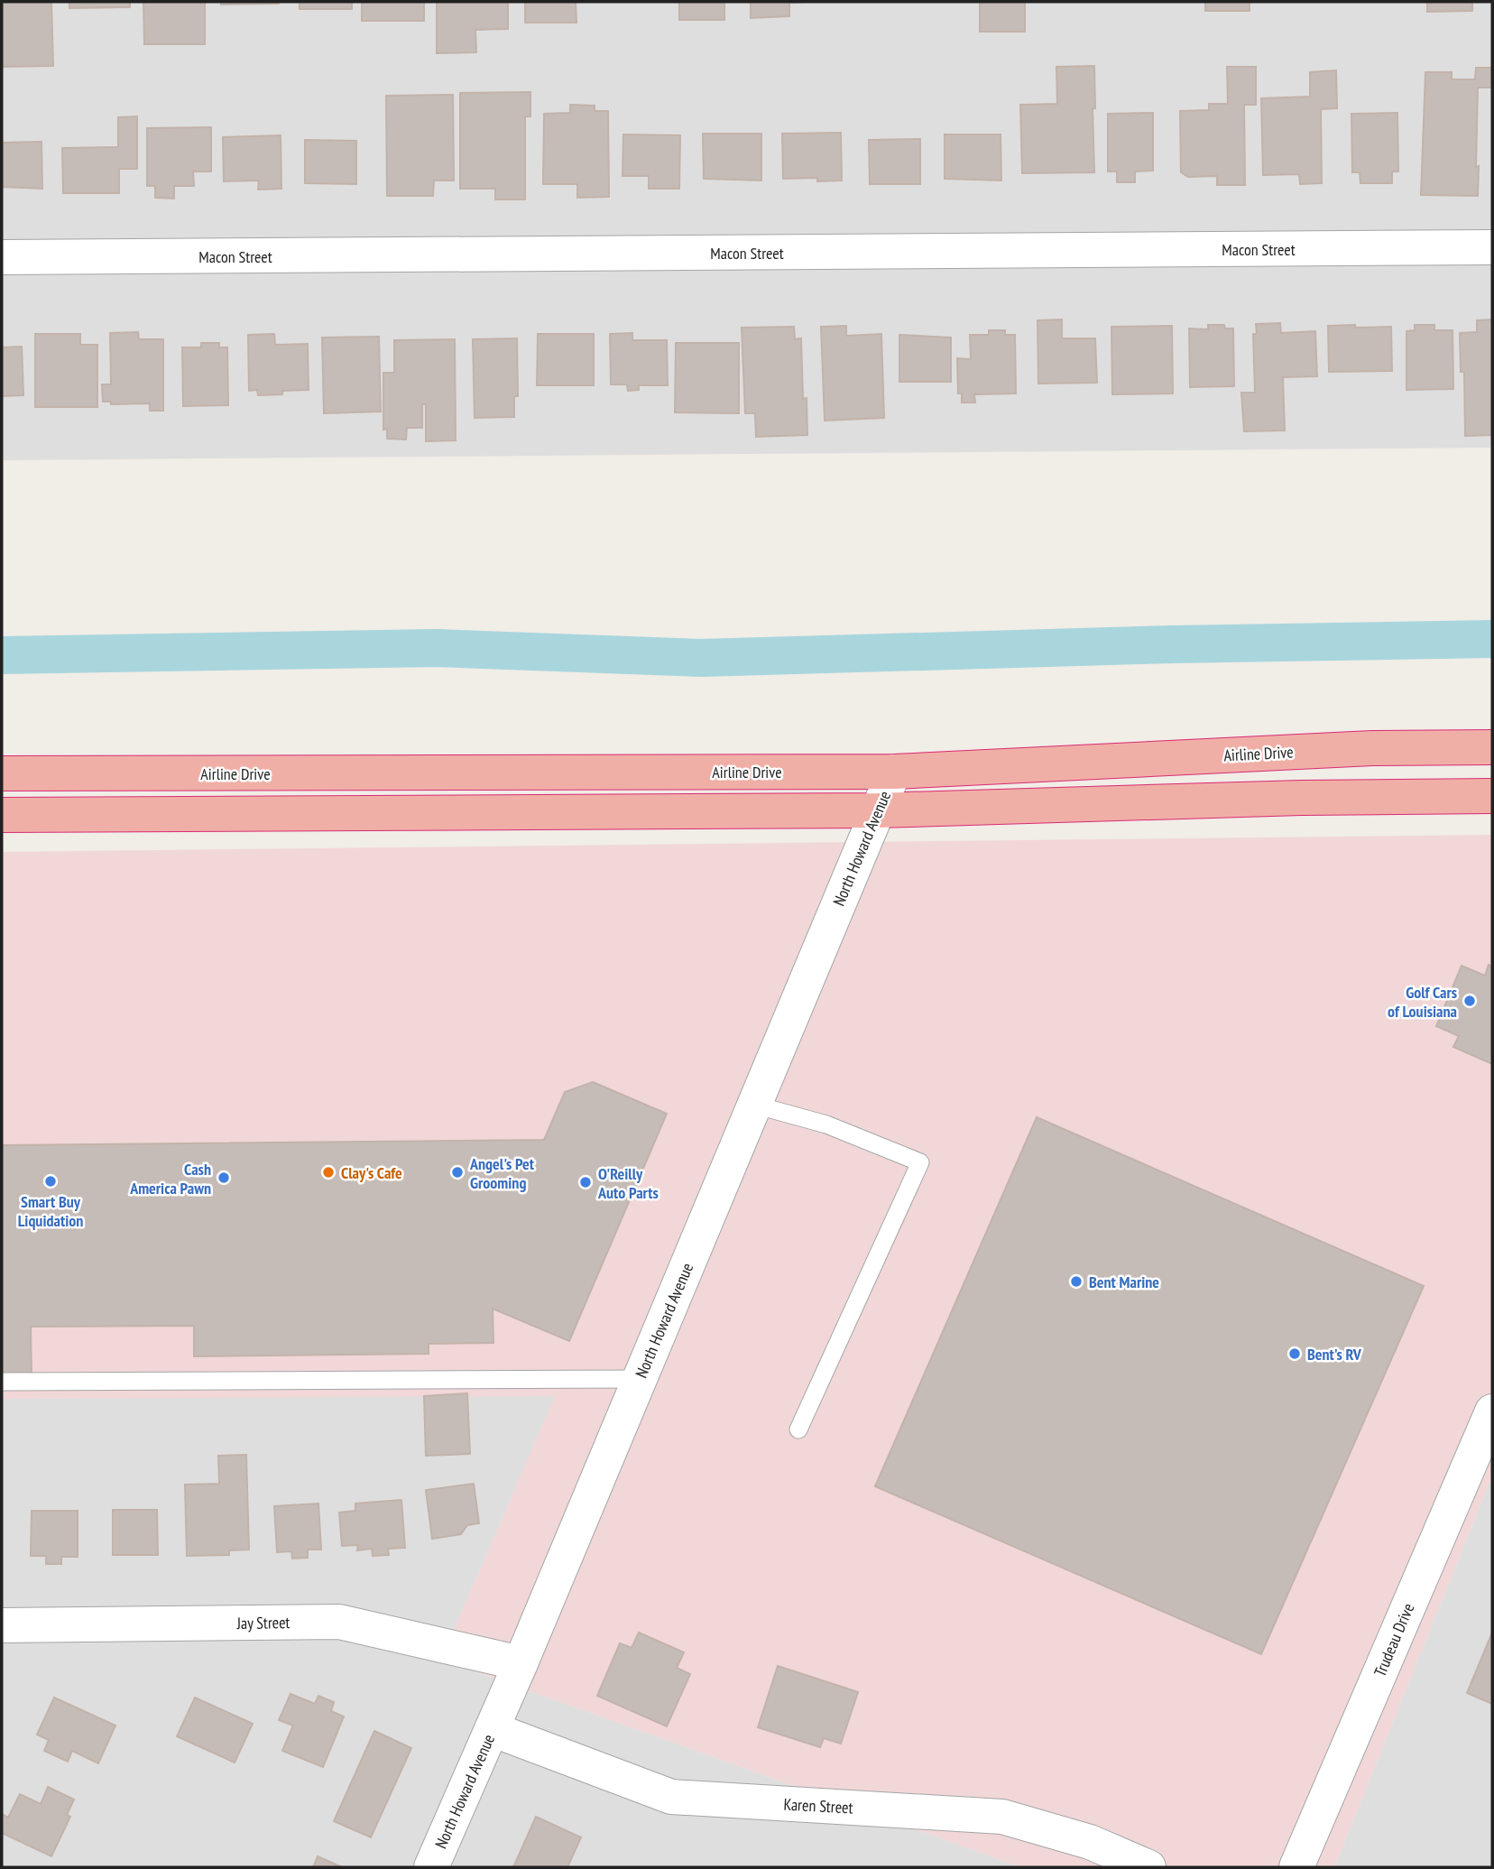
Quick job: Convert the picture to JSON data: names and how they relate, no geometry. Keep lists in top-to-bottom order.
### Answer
{
  "streets": {
    "highway": ["Airline Drive"],
    "street": [
      "Macon Street",
      "North Howard Avenue",
      "Jay Street",
      "Trudeau Drive",
      "Karen Street"
    ]
  },
  "crossings": [
    ["Airline Drive", "North Howard Avenue"],
    ["North Howard Avenue", "Jay Street"],
    ["North Howard Avenue", "Karen Street"]
  ],
  "places": [
    "Golf Cars of Louisiana",
    "Clay's Cafe",
    "Angel's Pet Grooming",
    "Cash America Pawn",
    "Smart Buy Liquidation",
    "O'Reilly Auto Parts",
    "Bent Marine",
    "Bent's RV"
  ]
}
